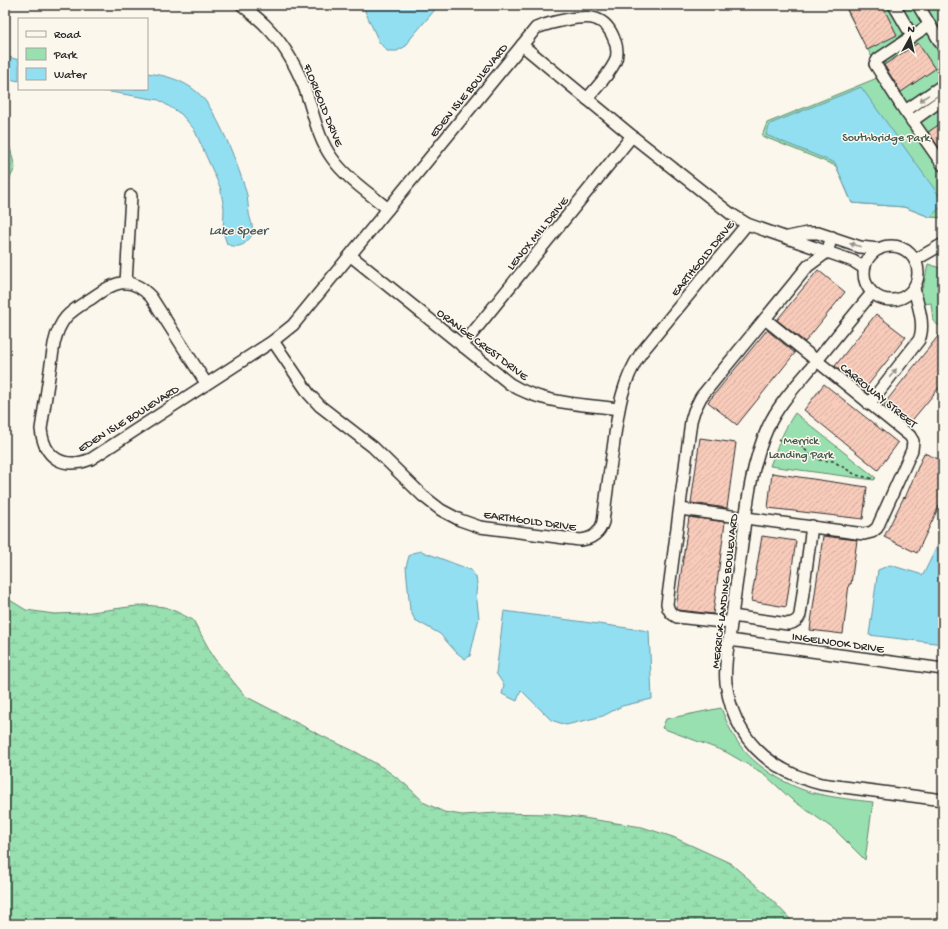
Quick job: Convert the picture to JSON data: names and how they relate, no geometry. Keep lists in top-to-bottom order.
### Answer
{
  "streets": {
    "street": [
      "EDEN ISLE BOULEVARD",
      "FLORIGOLD DRIVE",
      "LENOX MILL DRIVE",
      "EARTHGOLD DRIVE",
      "ORANGE CREST DRIVE",
      "CARROWAY STREET",
      "MERRICK LANDING BOULEVARD",
      "INGELNOOK DRIVE"
    ]
  },
  "crossings": [
    ["EDEN ISLE BOULEVARD", "FLORIGOLD DRIVE"],
    ["EDEN ISLE BOULEVARD", "LENOX MILL DRIVE"],
    ["EDEN ISLE BOULEVARD", "EARTHGOLD DRIVE"],
    ["EDEN ISLE BOULEVARD", "ORANGE CREST DRIVE"],
    ["EDEN ISLE BOULEVARD", "MERRICK LANDING BOULEVARD"],
    ["LENOX MILL DRIVE", "ORANGE CREST DRIVE"],
    ["EARTHGOLD DRIVE", "ORANGE CREST DRIVE"],
    ["CARROWAY STREET", "MERRICK LANDING BOULEVARD"],
    ["MERRICK LANDING BOULEVARD", "INGELNOOK DRIVE"]
  ],
  "water": ["Lake Speer"],
  "parks": ["Southbridge Park", "Merrick Landing Park"],
  "legend": ["Road", "Park", "Water"],
  "north": "top"
}
